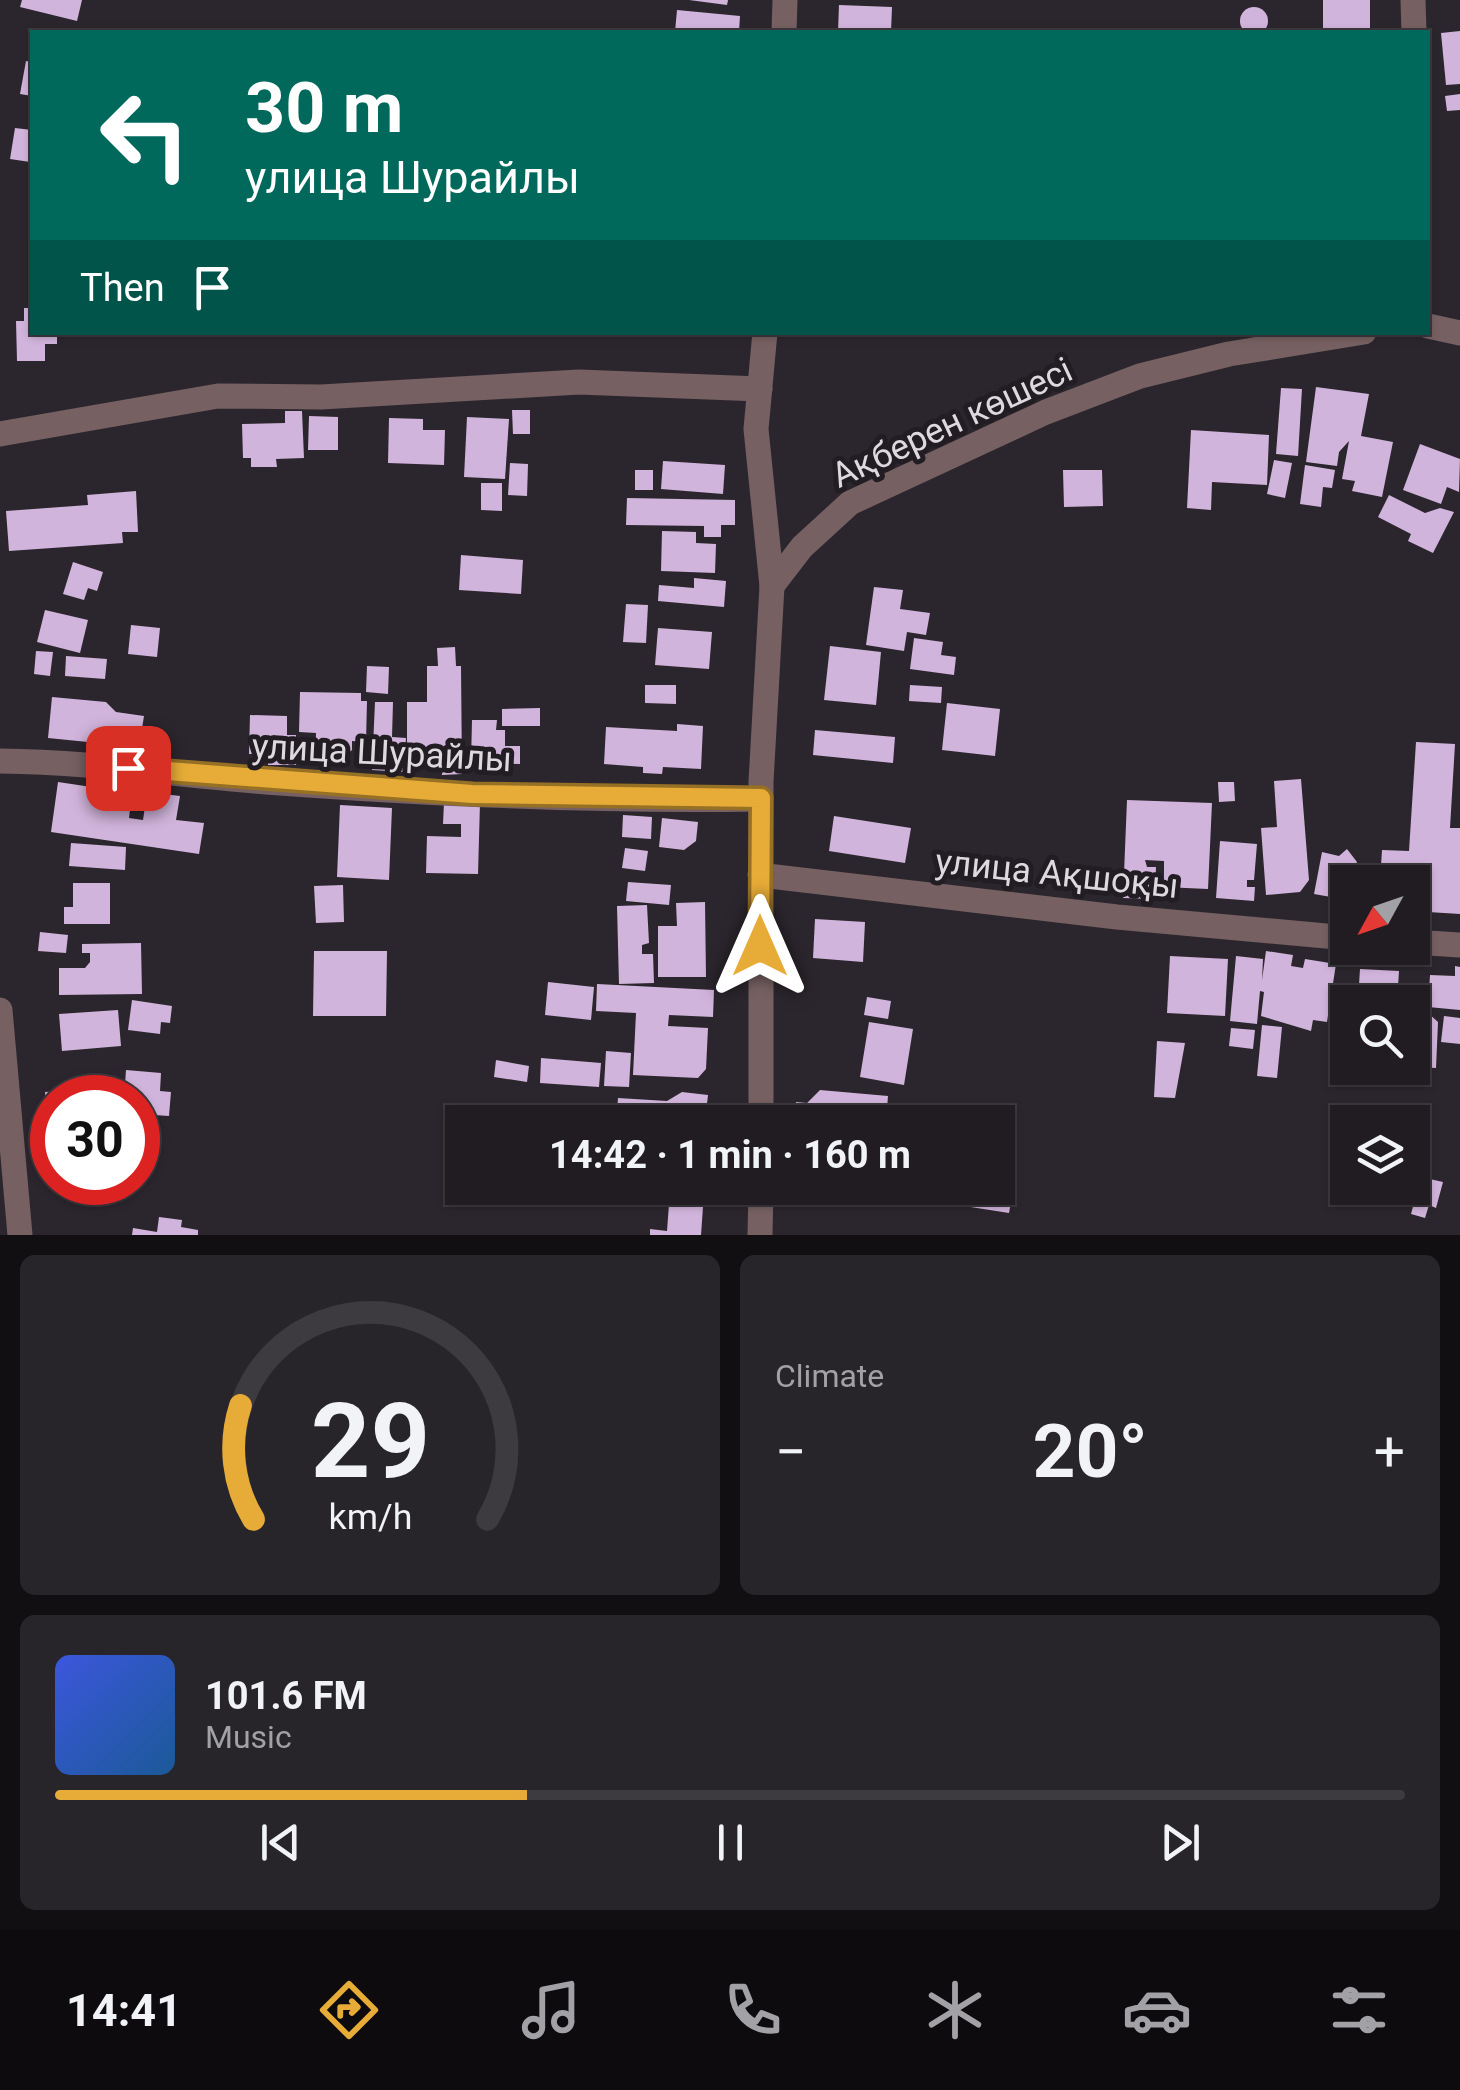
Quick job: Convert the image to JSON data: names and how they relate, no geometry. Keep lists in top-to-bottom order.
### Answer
{
  "streets": {
    "street": ["Ақберен көшесі", "улица Шурайлы", "улица Ақшоқы"]
  },
  "north": "bottom left",
  "page": {
    "turn": ["30 m", "улица Шурайлы"],
    "then": "Then",
    "limit": "30",
    "trip": "14:42 · 1 min · 160 m",
    "tile": "Climate",
    "heat": ["−", "20°", "+"],
    "song": ["101.6 FM", "Music"],
    "tabs": "14:41",
    "gauge": ["29", "km/h"]
  }
}
